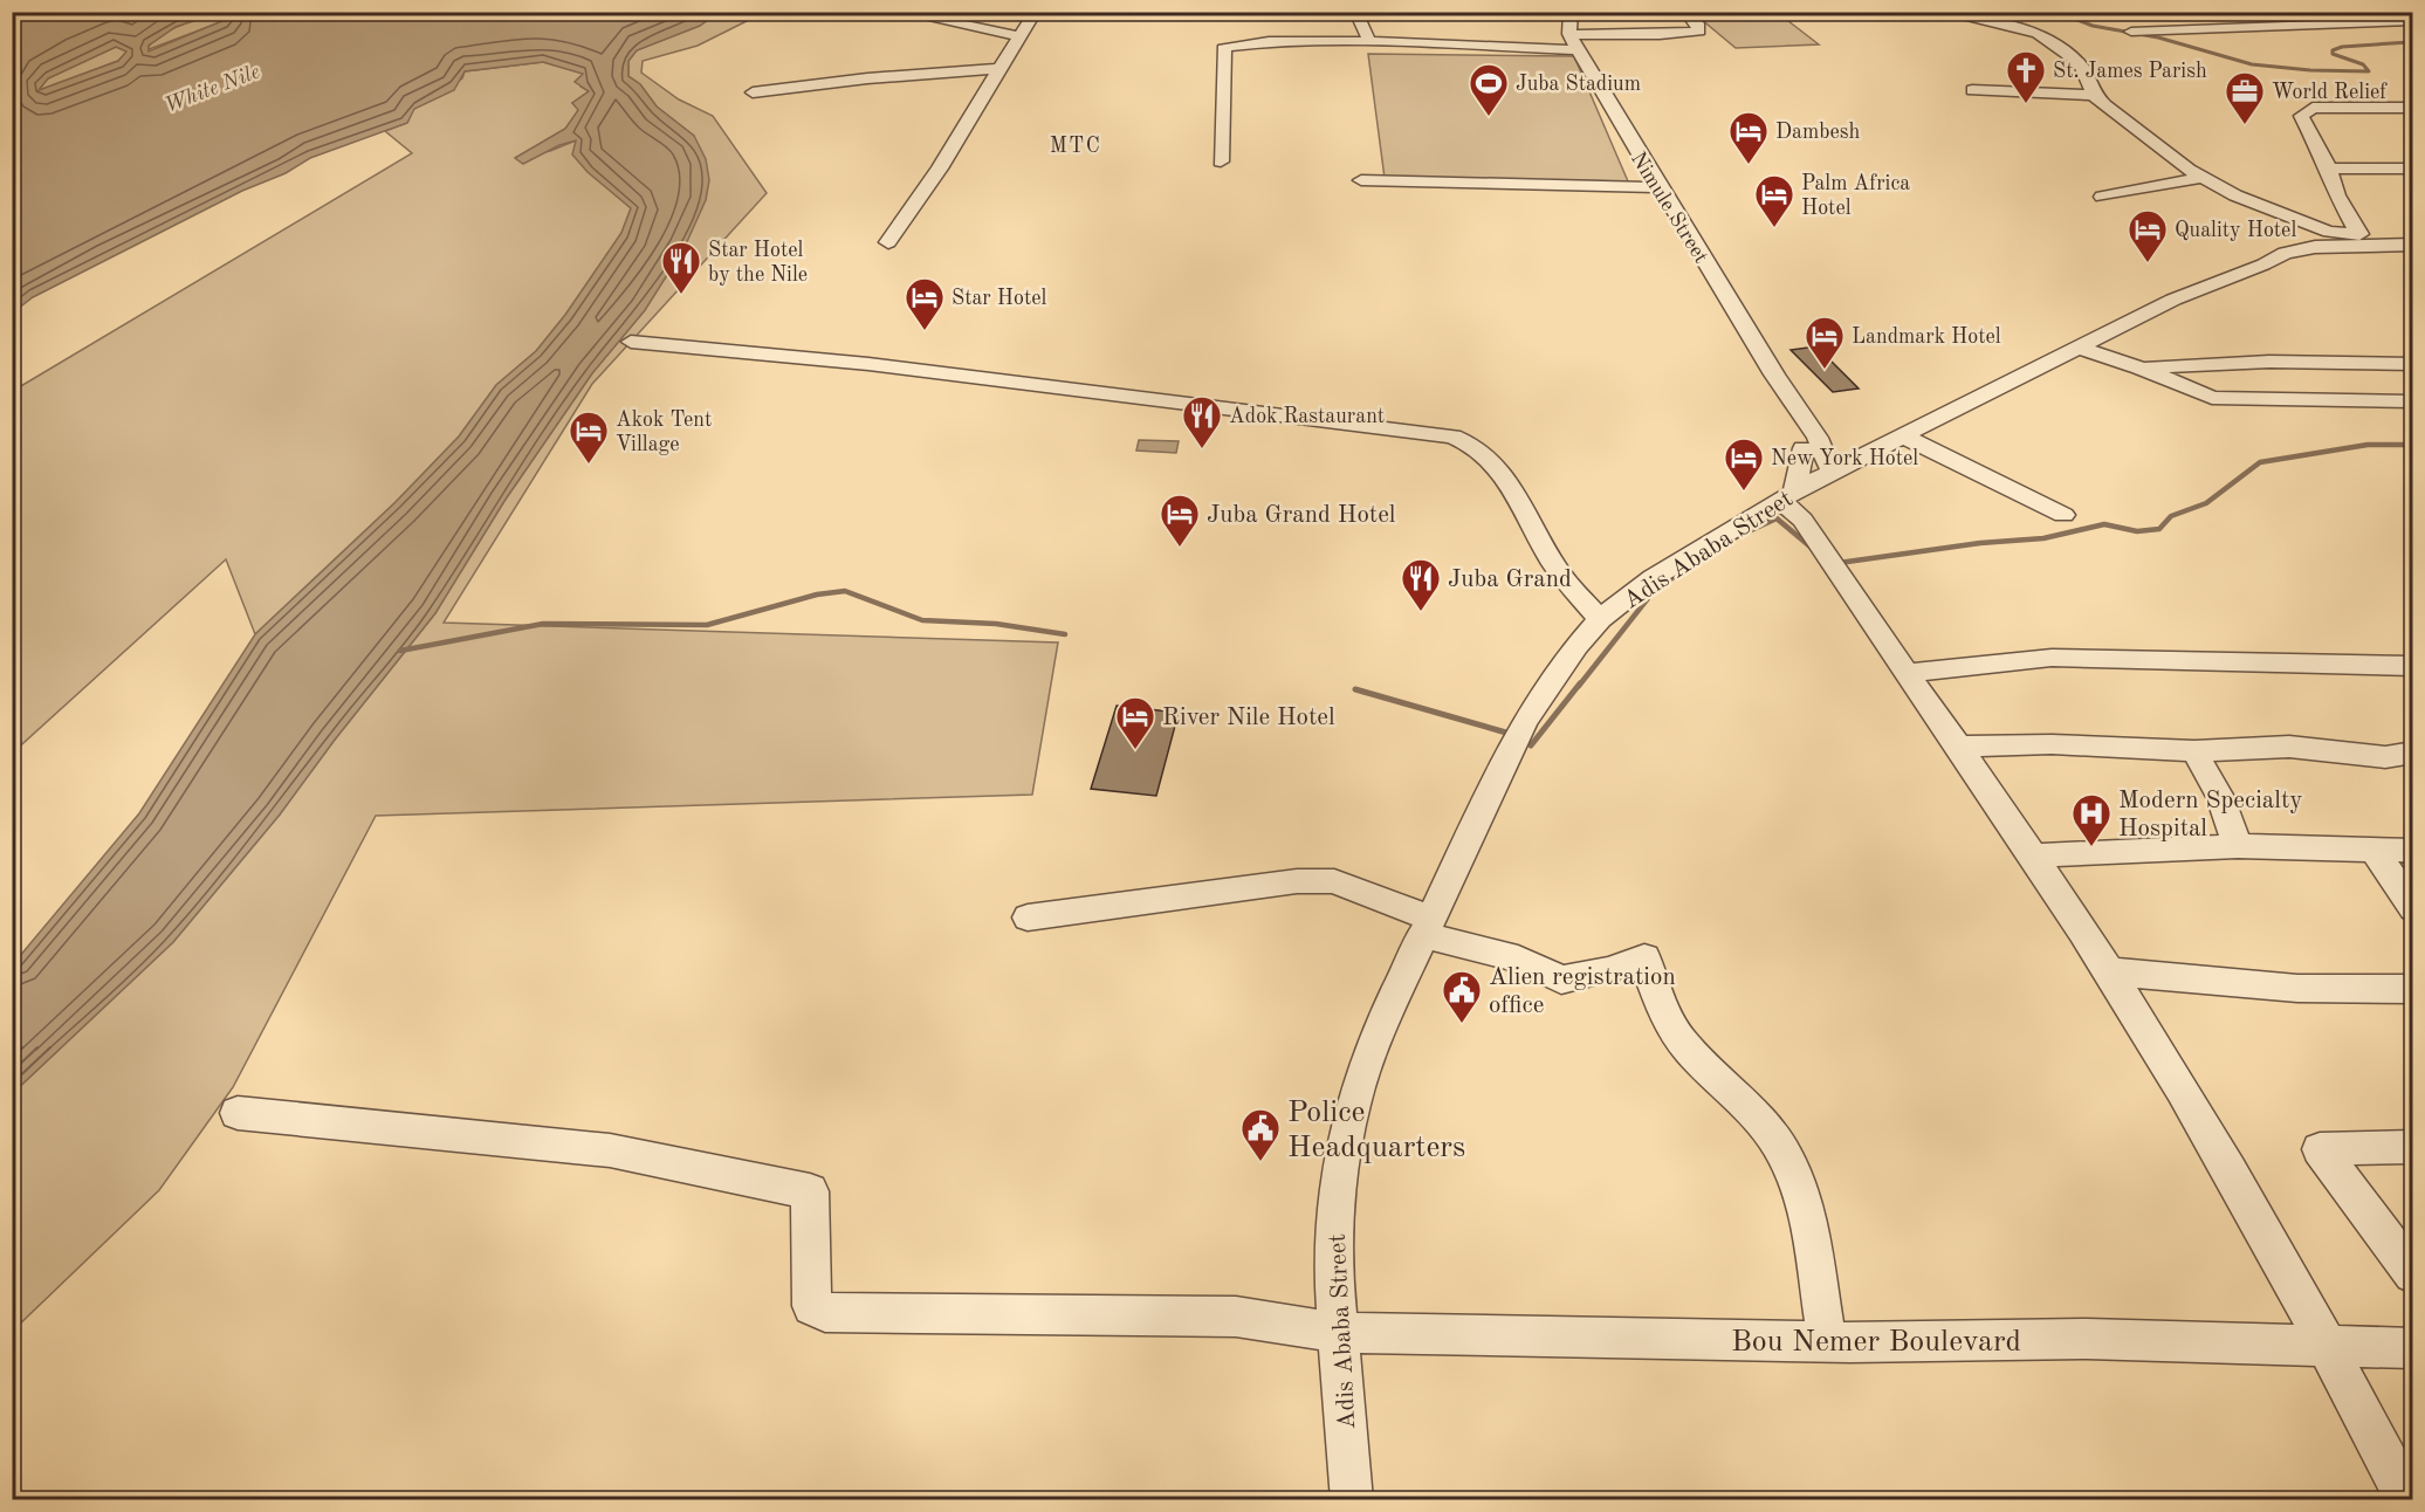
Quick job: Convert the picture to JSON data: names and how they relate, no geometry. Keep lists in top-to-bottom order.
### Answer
{
  "streets": {
    "street": ["Nimule Street", "Adis Ababa Street", "Bou Nemer Boulevard"]
  },
  "crossings": [
    ["Nimule Street", "Adis Ababa Street"],
    ["Adis Ababa Street", "Bou Nemer Boulevard"]
  ],
  "districts": ["MTC"],
  "water": ["White Nile"],
  "places": {
    "church": ["St. James Parish"],
    "sports": ["Juba Stadium"],
    "office": ["World Relief"],
    "hotel": [
      "Dambesh",
      "Palm Africa Hotel",
      "Quality Hotel",
      "Star Hotel",
      "Landmark Hotel",
      "Akok Tent Village",
      "New York Hotel",
      "Juba Grand Hotel",
      "River Nile Hotel"
    ],
    "restaurant": ["Star Hotel by the Nile", "Adok Rastaurant", "Juba Grand"],
    "hospital": ["Modern Specialty Hospital"],
    "public building": ["Alien registration office", "Police Headquarters"]
  }
}
